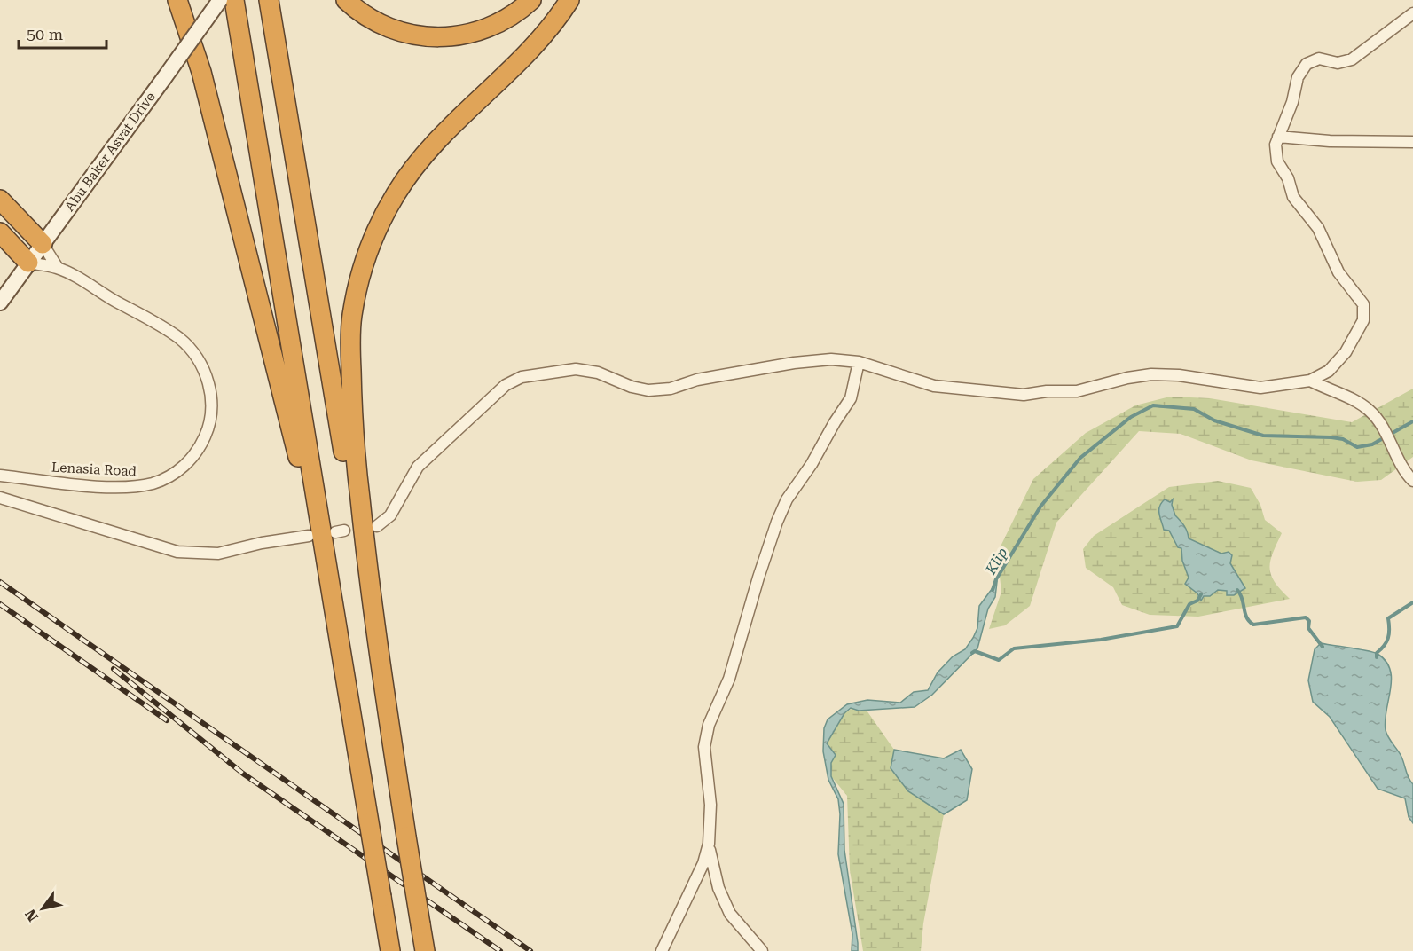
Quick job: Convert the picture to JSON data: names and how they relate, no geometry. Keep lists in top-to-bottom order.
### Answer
{
  "streets": {
    "main road": ["Abu Baker Asvat Drive"],
    "street": ["Lenasia Road"]
  },
  "crossings": [
    ["Abu Baker Asvat Drive", "Lenasia Road"]
  ],
  "water": ["Klip"],
  "scale_bar": "50 m",
  "north": "bottom left"
}
